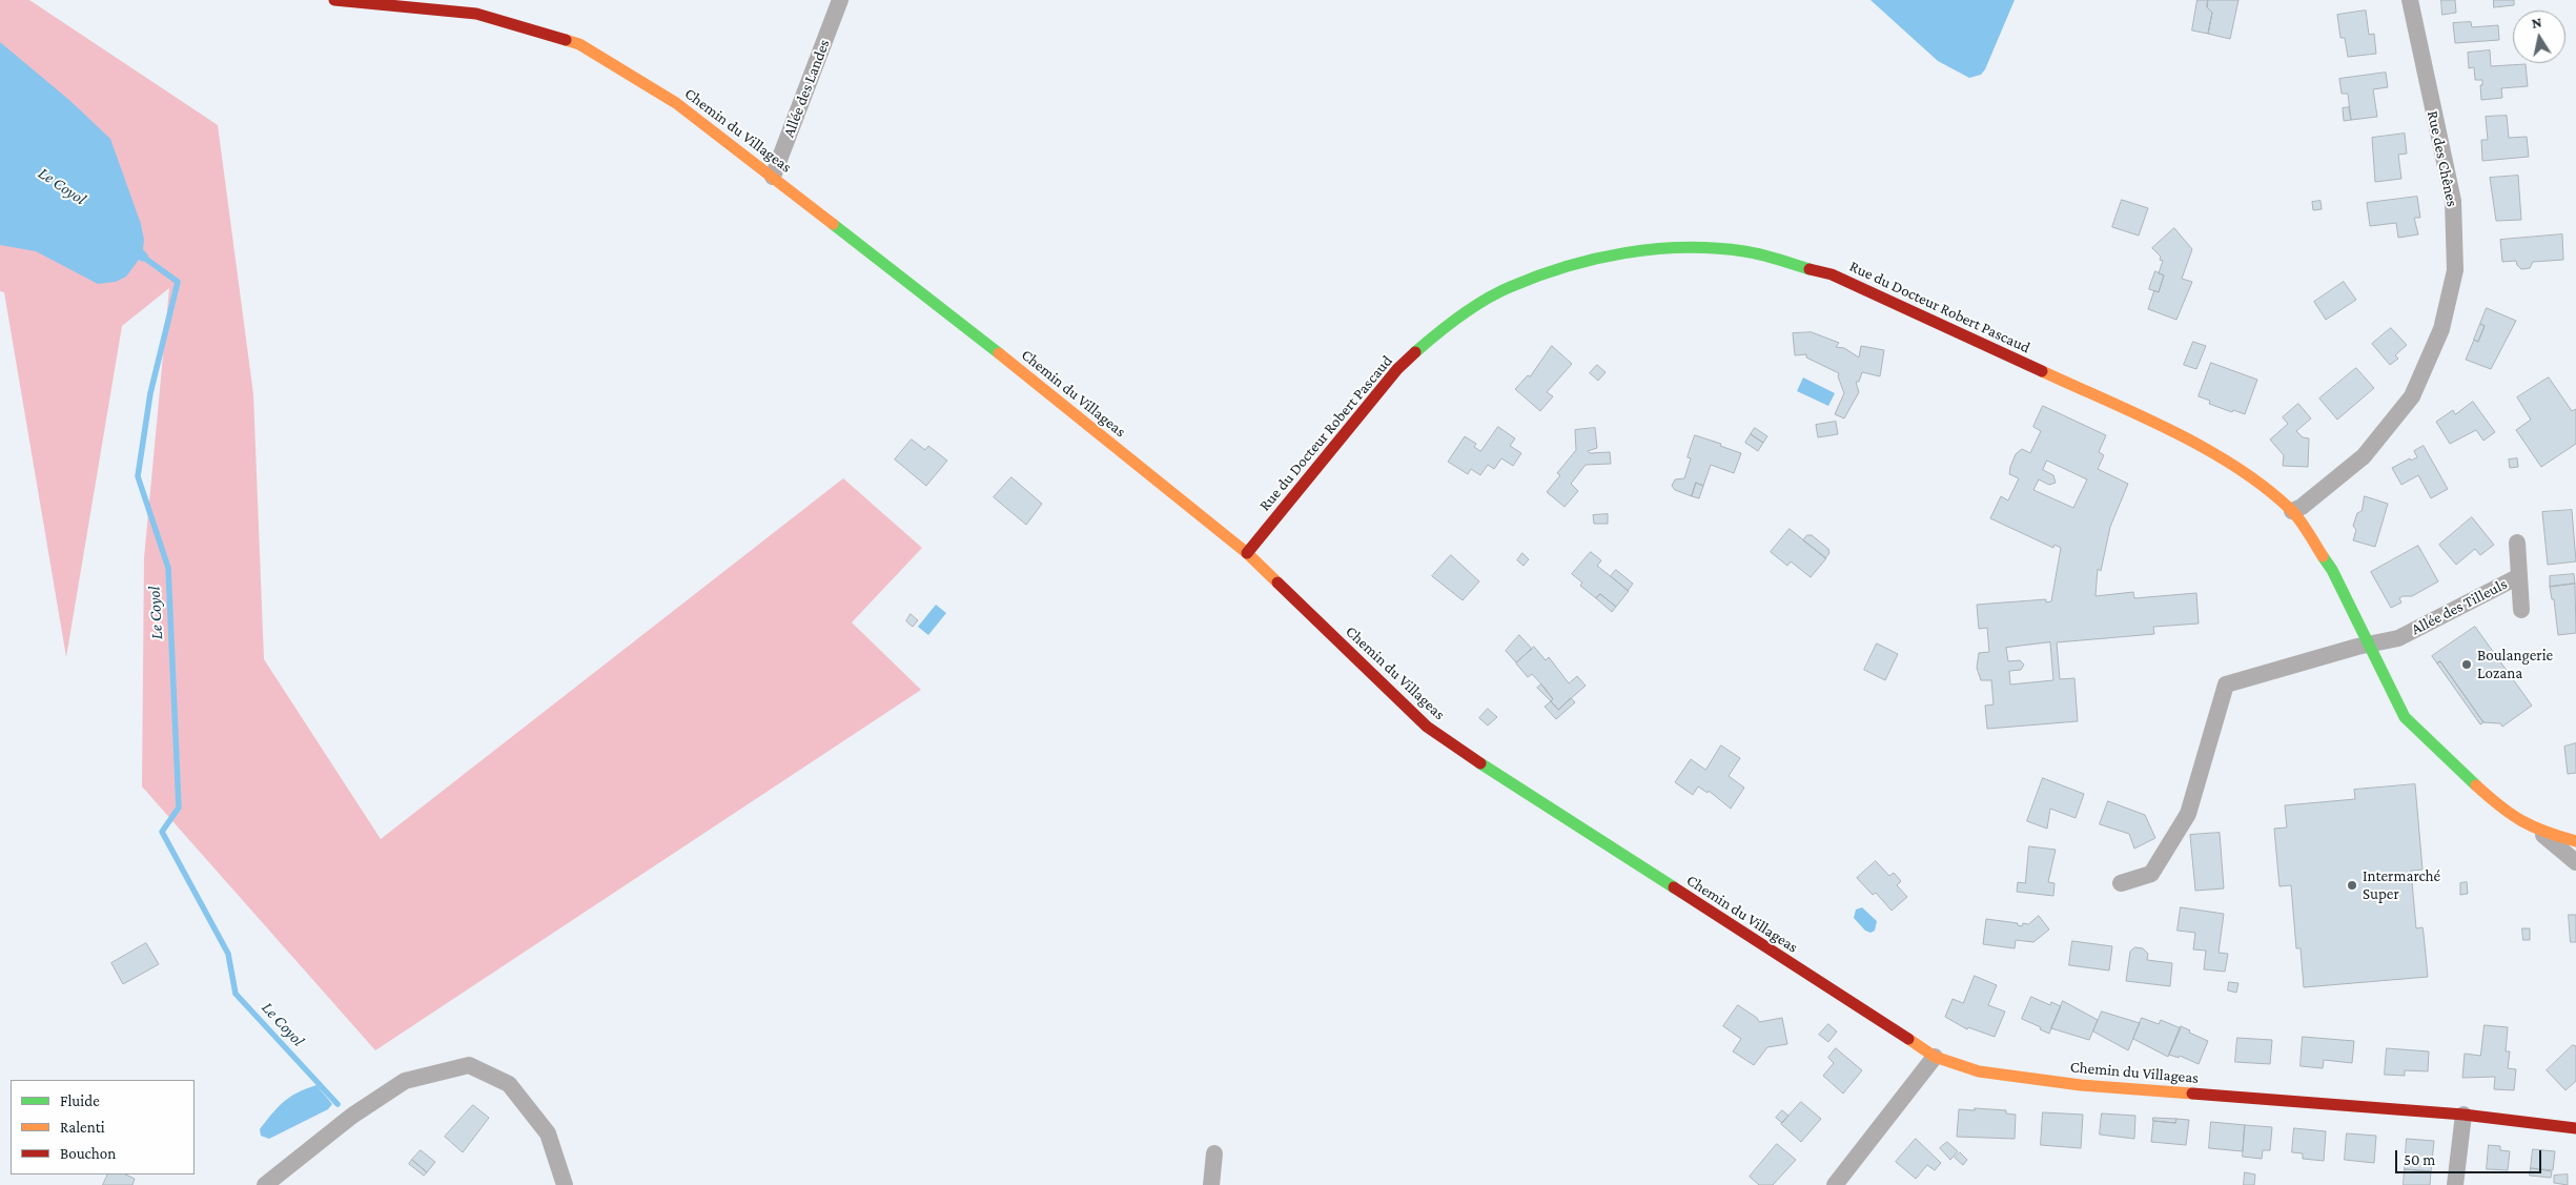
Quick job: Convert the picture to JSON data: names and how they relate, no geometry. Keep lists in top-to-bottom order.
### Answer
{
  "streets": {
    "street": [
      "Allée des Landes",
      "Chemin du Villageas",
      "Rue des Chênes",
      "Rue du Docteur Robert Pascaud",
      "Allée des Tilleuls"
    ]
  },
  "crossings": [
    ["Allée des Landes", "Chemin du Villageas"],
    ["Chemin du Villageas", "Rue du Docteur Robert Pascaud"],
    ["Rue des Chênes", "Rue du Docteur Robert Pascaud"],
    ["Rue du Docteur Robert Pascaud", "Allée des Tilleuls"]
  ],
  "water": ["Le Coyol"],
  "places": ["Boulangerie Lozana", "Intermarché Super"],
  "legend": ["Fluide", "Ralenti", "Bouchon"],
  "scale_bar": "50 m",
  "north": "top"
}
